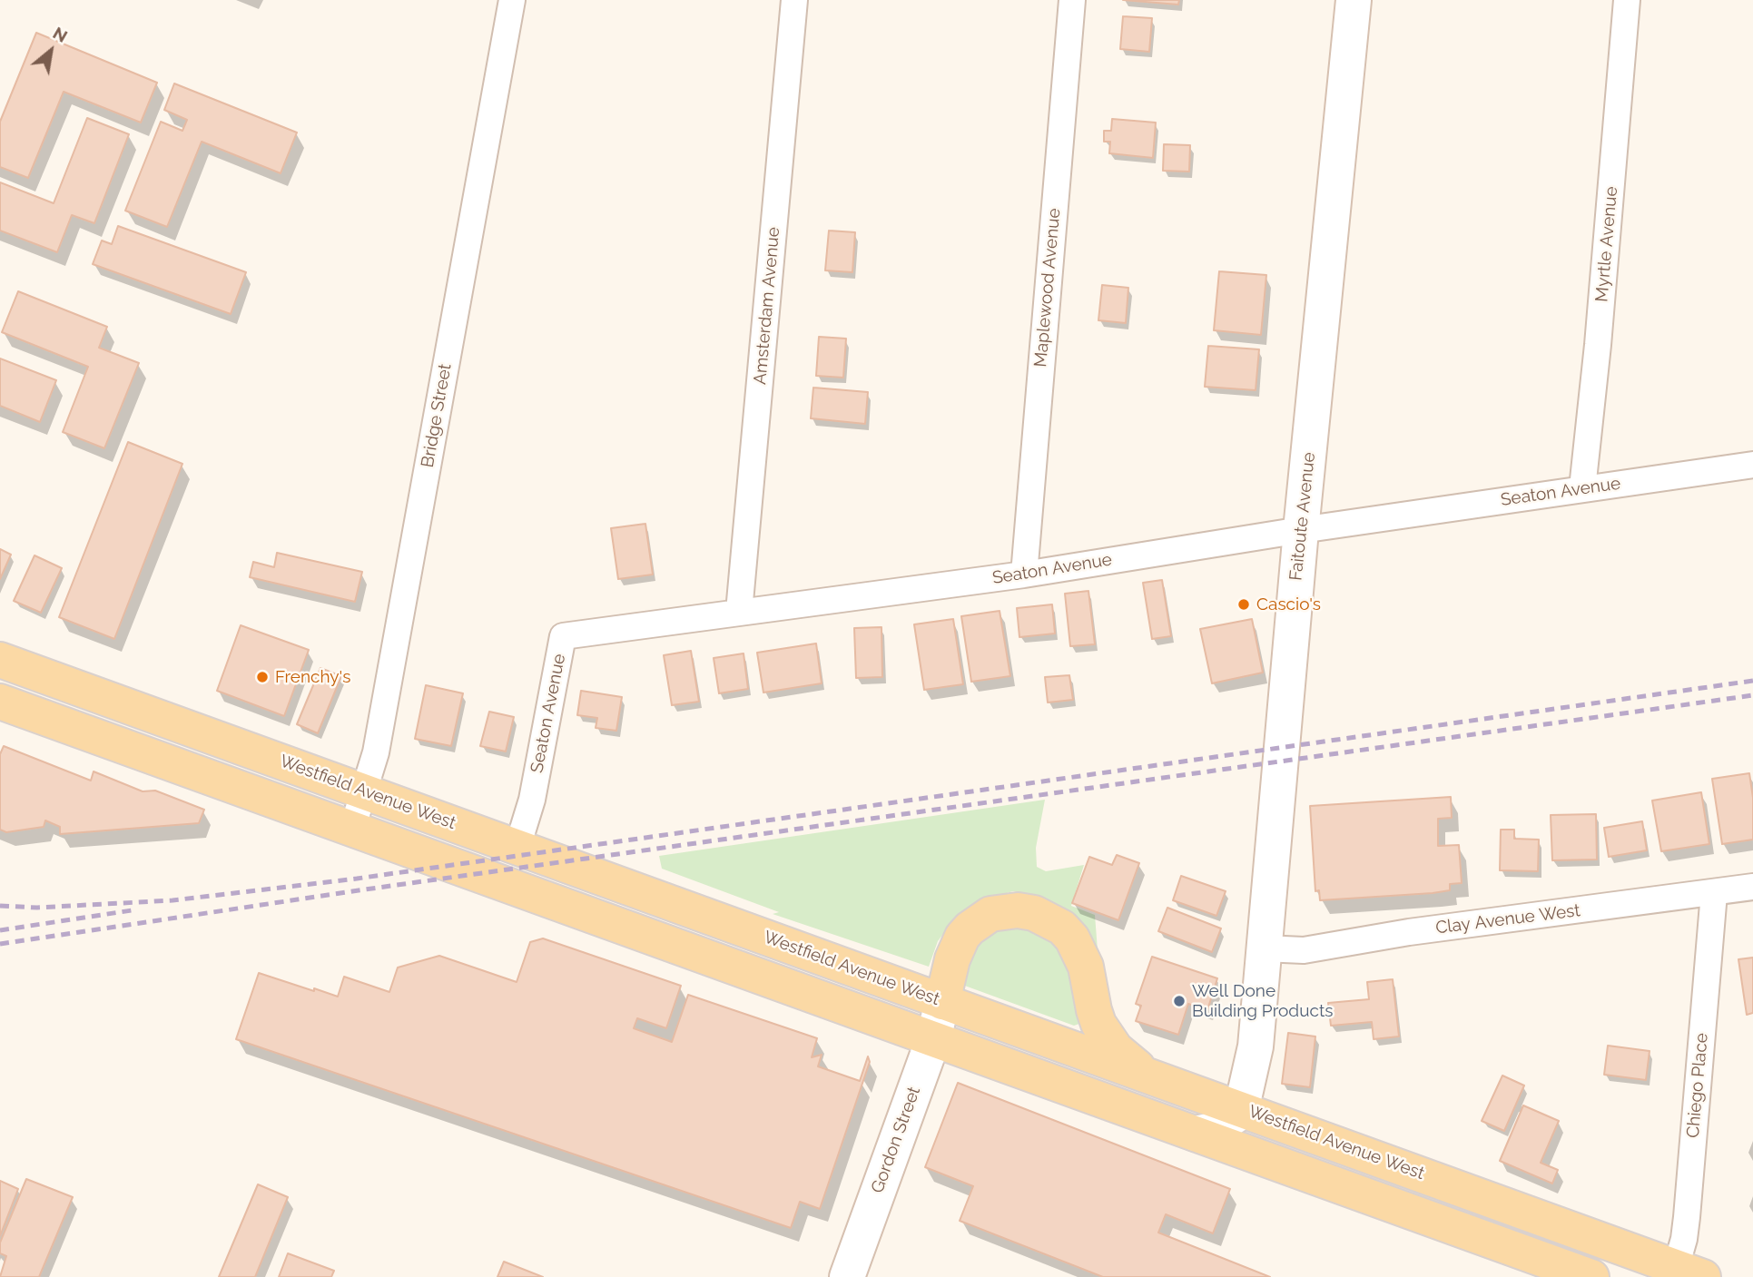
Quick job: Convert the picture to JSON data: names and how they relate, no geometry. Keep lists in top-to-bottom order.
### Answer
{
  "streets": {
    "main road": ["Westfield Avenue West"],
    "street": [
      "Myrtle Avenue",
      "Maplewood Avenue",
      "Amsterdam Avenue",
      "Bridge Street",
      "Seaton Avenue",
      "Faitoute Avenue",
      "Clay Avenue West",
      "Chiego Place",
      "Gordon Street"
    ]
  },
  "crossings": [
    ["Myrtle Avenue", "Seaton Avenue"],
    ["Maplewood Avenue", "Seaton Avenue"],
    ["Amsterdam Avenue", "Seaton Avenue"],
    ["Bridge Street", "Westfield Avenue West"],
    ["Seaton Avenue", "Faitoute Avenue"],
    ["Seaton Avenue", "Westfield Avenue West"],
    ["Faitoute Avenue", "Westfield Avenue West"],
    ["Faitoute Avenue", "Clay Avenue West"],
    ["Westfield Avenue West", "Chiego Place"],
    ["Westfield Avenue West", "Gordon Street"],
    ["Clay Avenue West", "Chiego Place"]
  ],
  "places": ["Cascio's", "Frenchy's", "Well Done Building Products"],
  "north": "top right"
}
